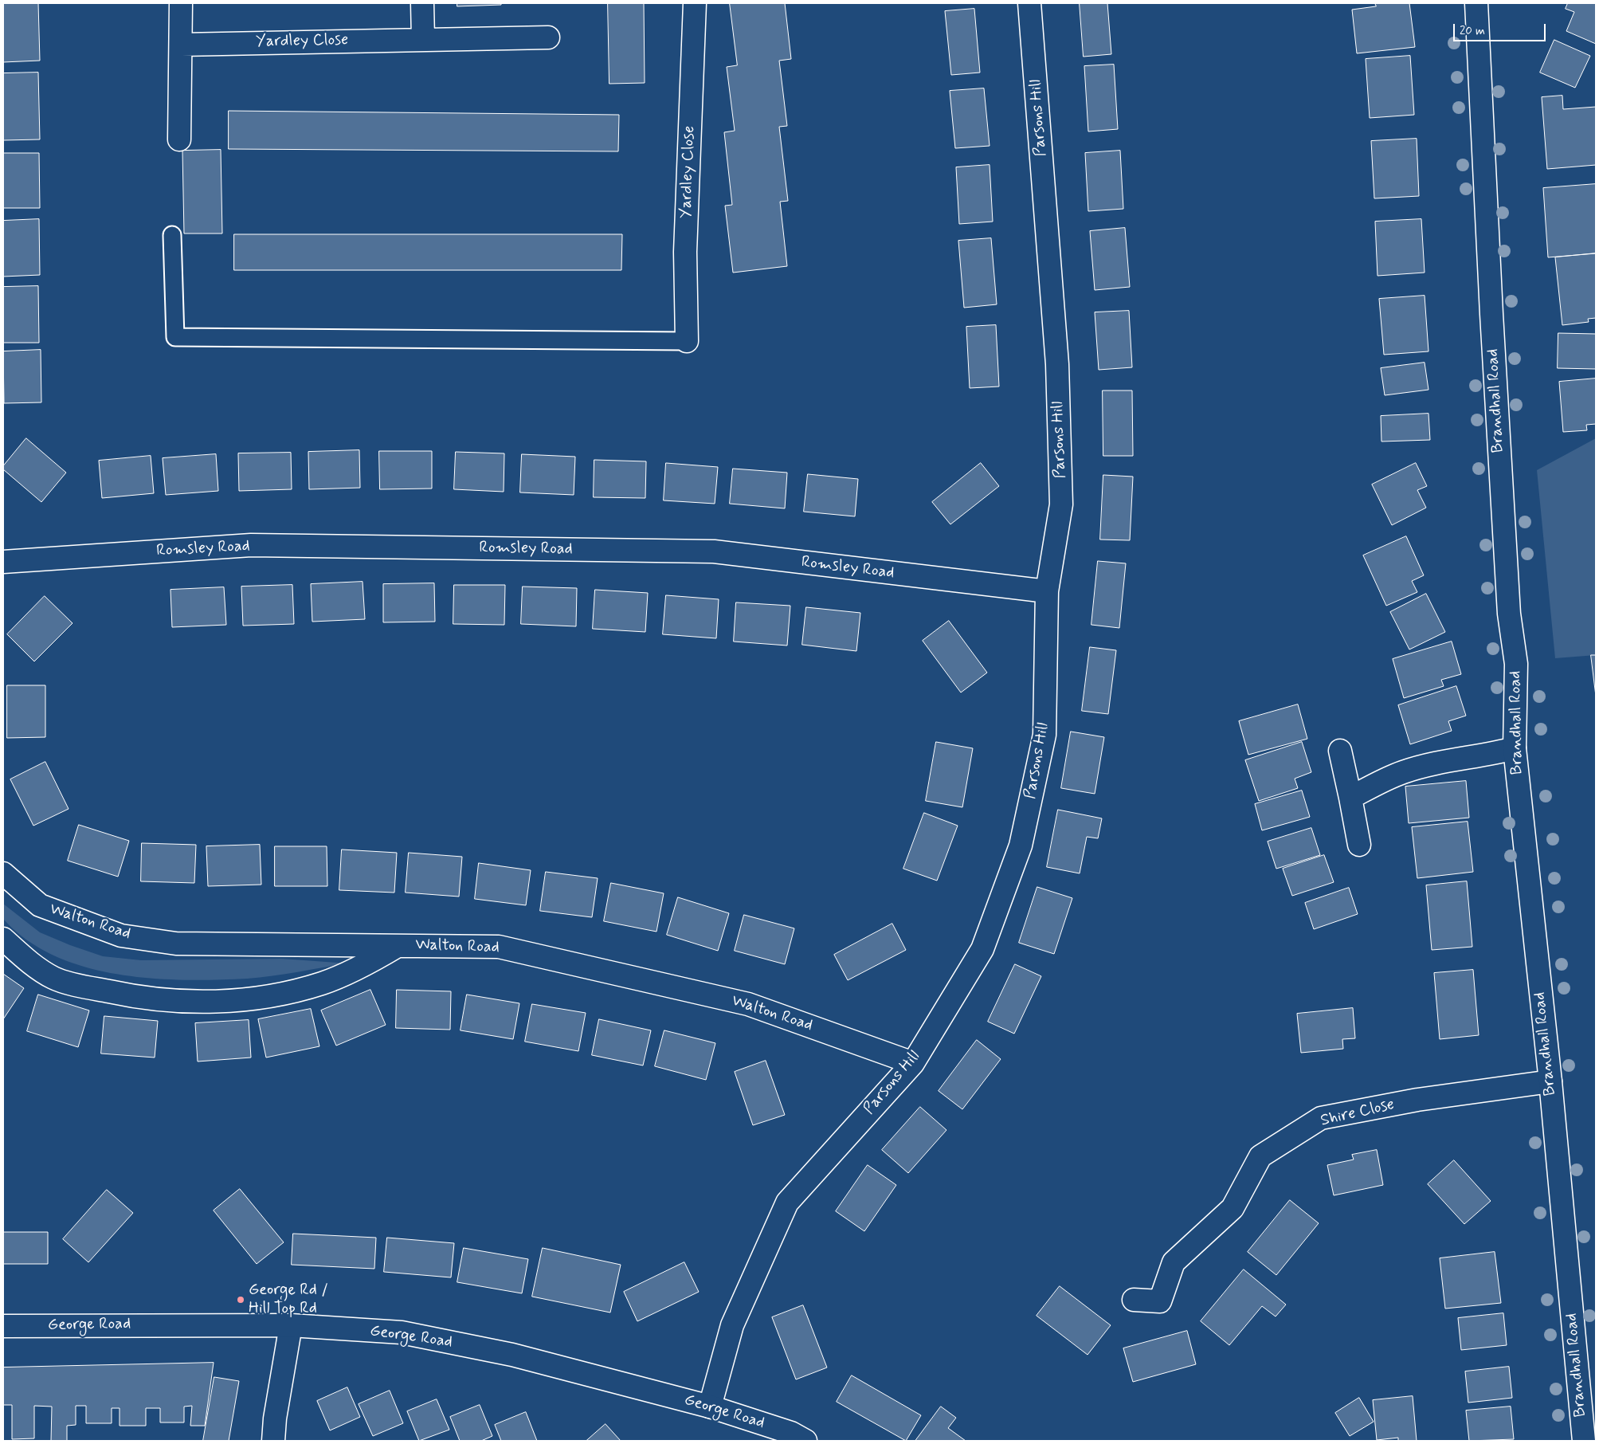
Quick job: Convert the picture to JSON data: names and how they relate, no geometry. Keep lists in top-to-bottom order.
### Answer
{
  "streets": {
    "street": [
      "Yardley Close",
      "Parsons Hill",
      "Brandhall Road",
      "Romsley Road",
      "Walton Road",
      "Shire Close",
      "George Road"
    ]
  },
  "crossings": [
    ["Parsons Hill", "Romsley Road"],
    ["Parsons Hill", "Walton Road"],
    ["Parsons Hill", "George Road"],
    ["Brandhall Road", "Shire Close"]
  ],
  "places": ["George Rd / Hill Top Rd"],
  "scale_bar": "20 m"
}
